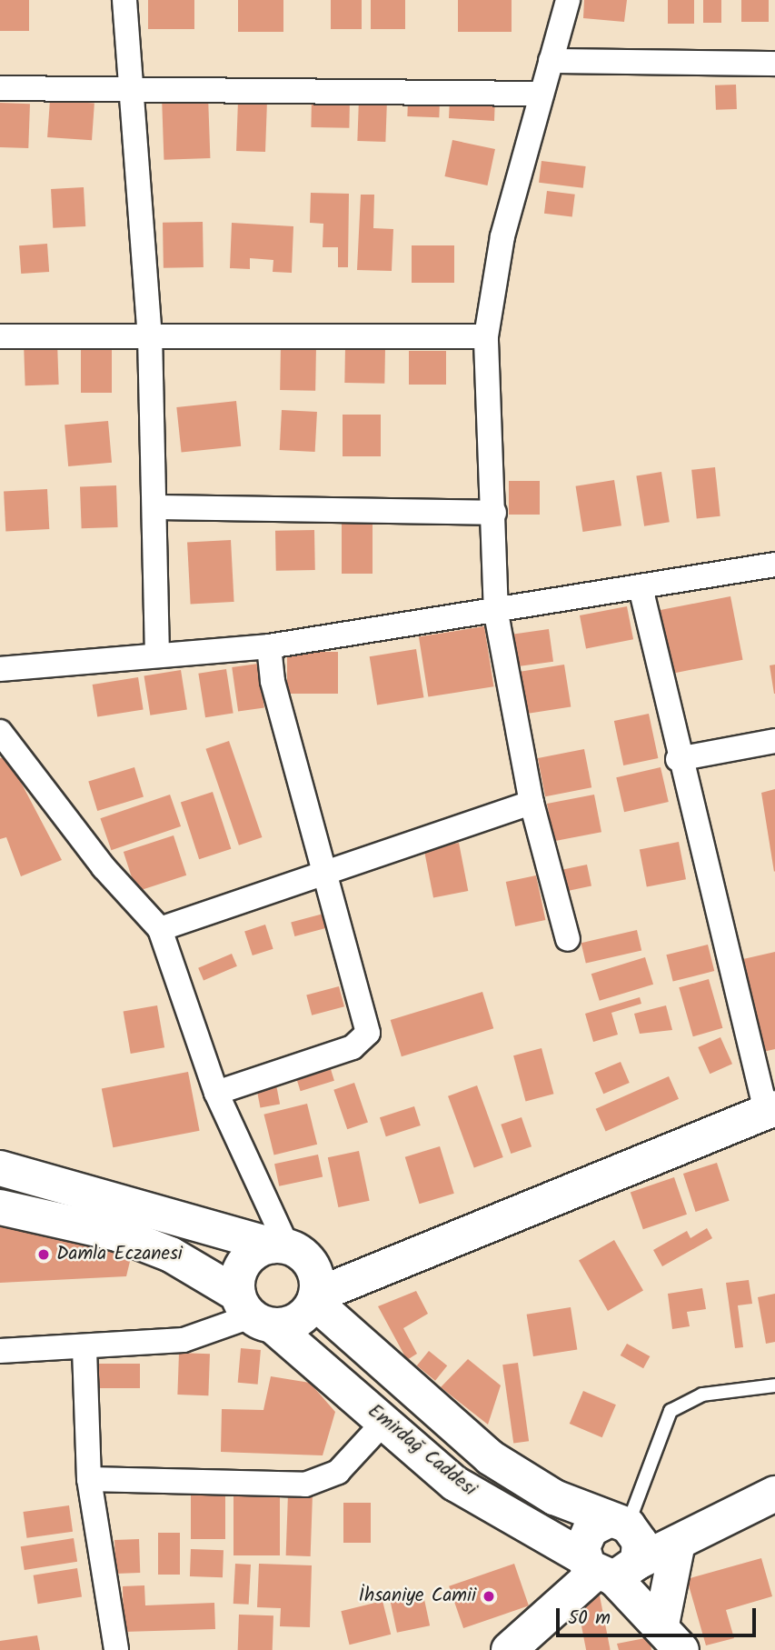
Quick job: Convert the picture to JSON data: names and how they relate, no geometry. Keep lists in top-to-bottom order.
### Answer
{
  "streets": {
    "main road": ["Emirdağ Caddesi"]
  },
  "places": ["Damla Eczanesi", "İhsaniye Camii"],
  "scale_bar": "50 m"
}
